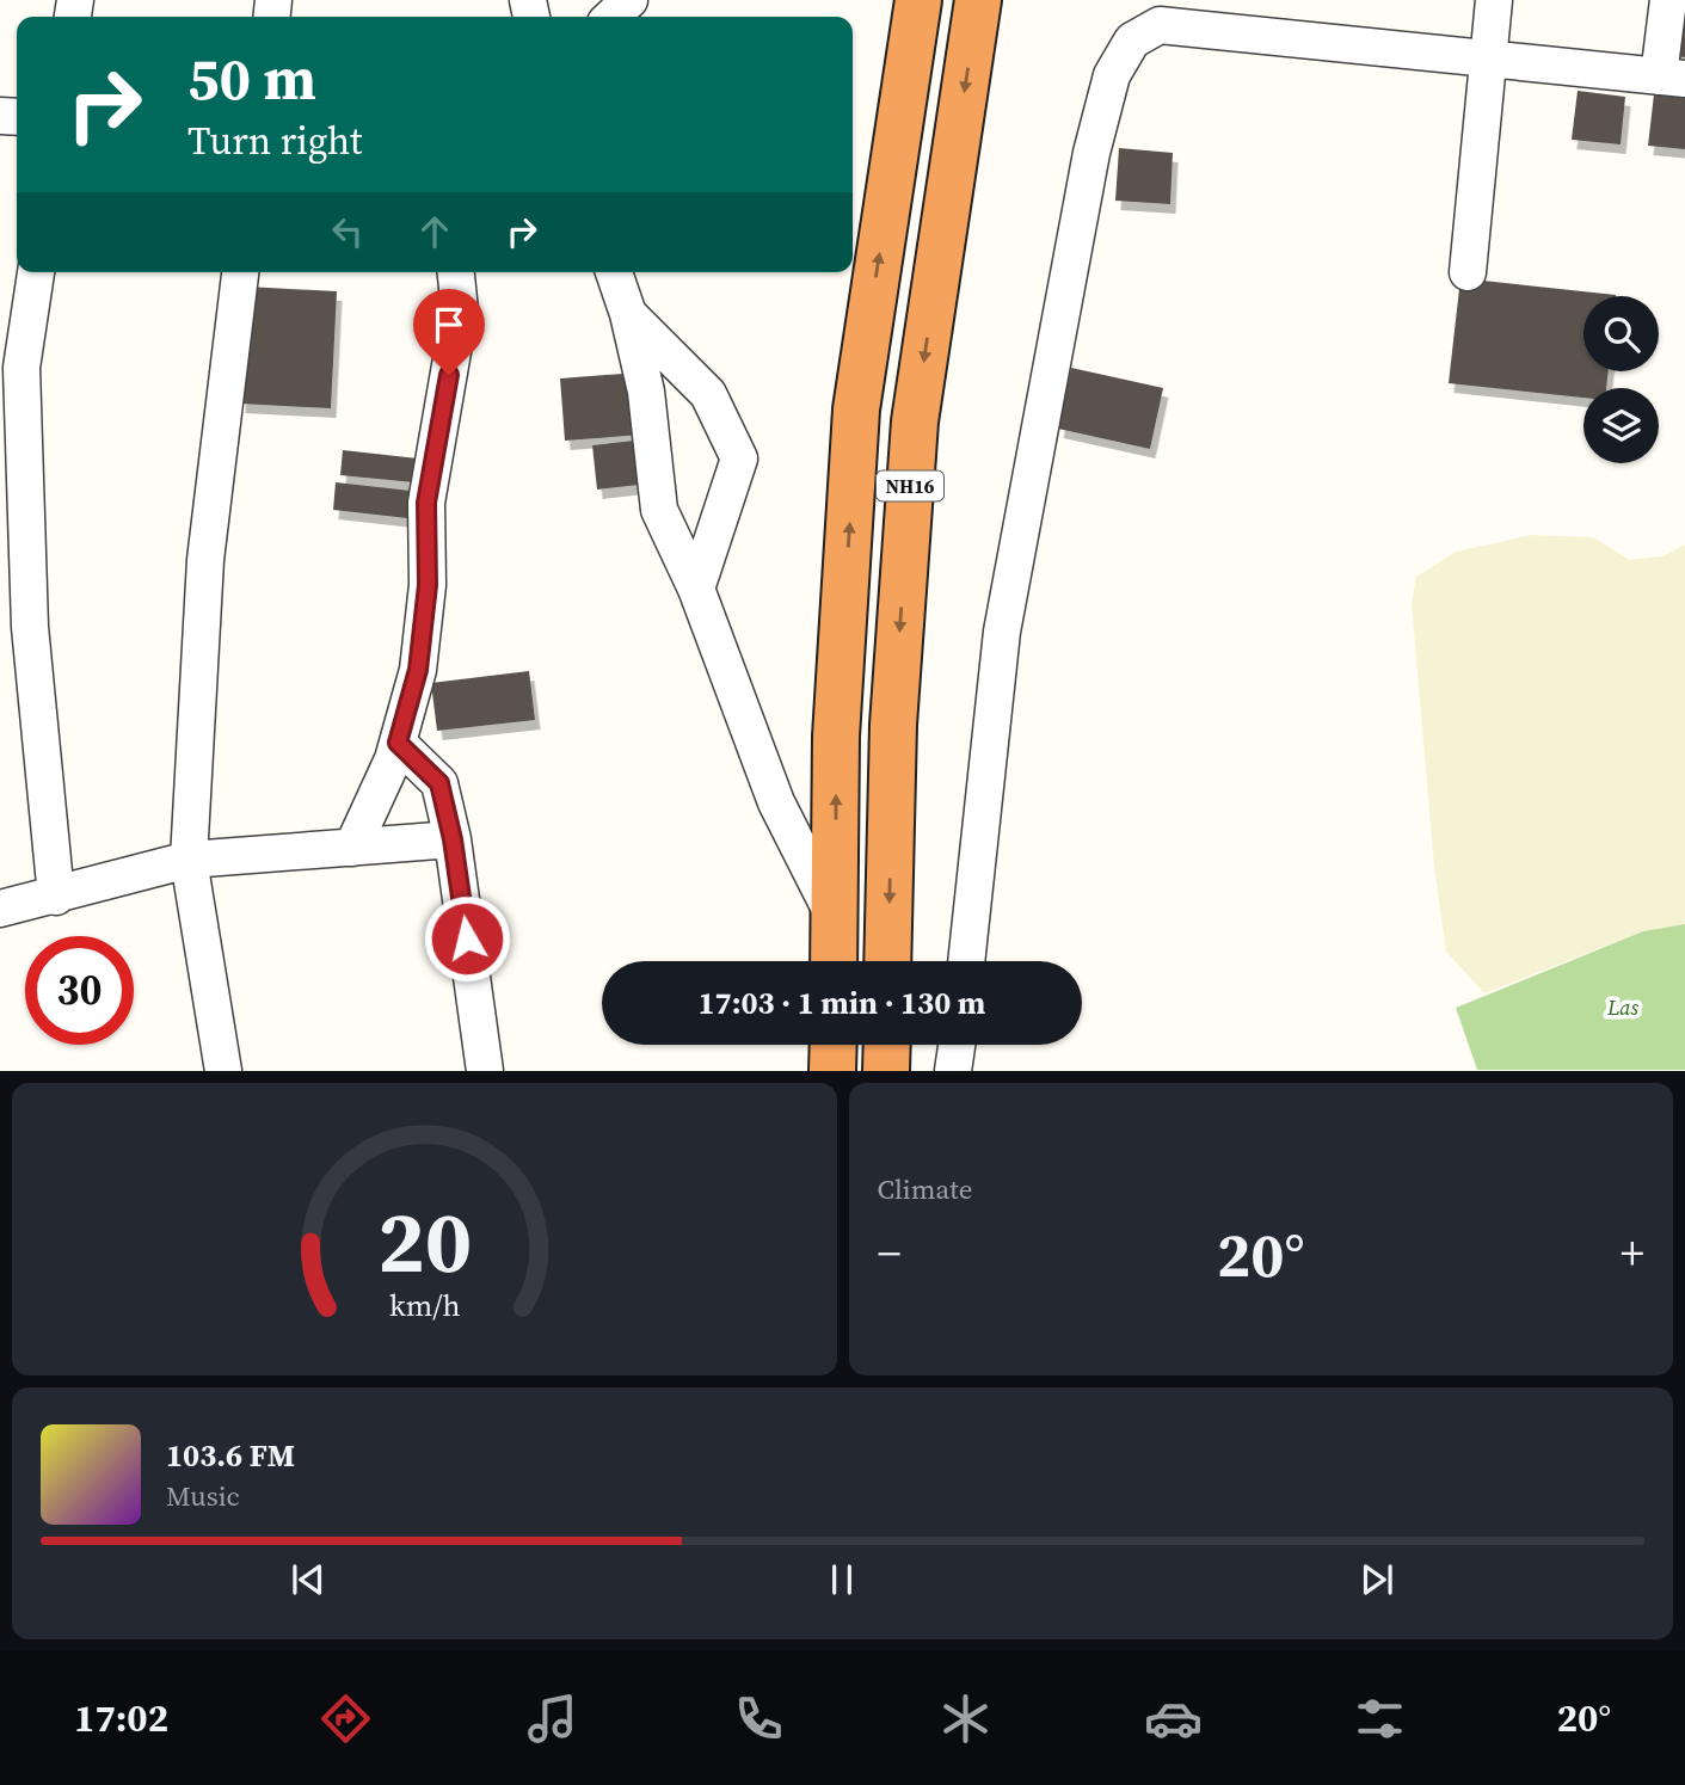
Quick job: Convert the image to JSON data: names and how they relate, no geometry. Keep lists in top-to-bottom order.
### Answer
{
  "streets": {
    "highway": ["NH16"]
  },
  "parks": ["Las"],
  "page": {
    "turn": ["50 m", "Turn right"],
    "limit": "30",
    "trip": "17:03 · 1 min · 130 m",
    "tile": "Climate",
    "heat": ["−", "20°", "+"],
    "song": ["103.6 FM", "Music"],
    "tabs": ["17:02", "20°"],
    "gauge": ["20", "km/h"]
  }
}
